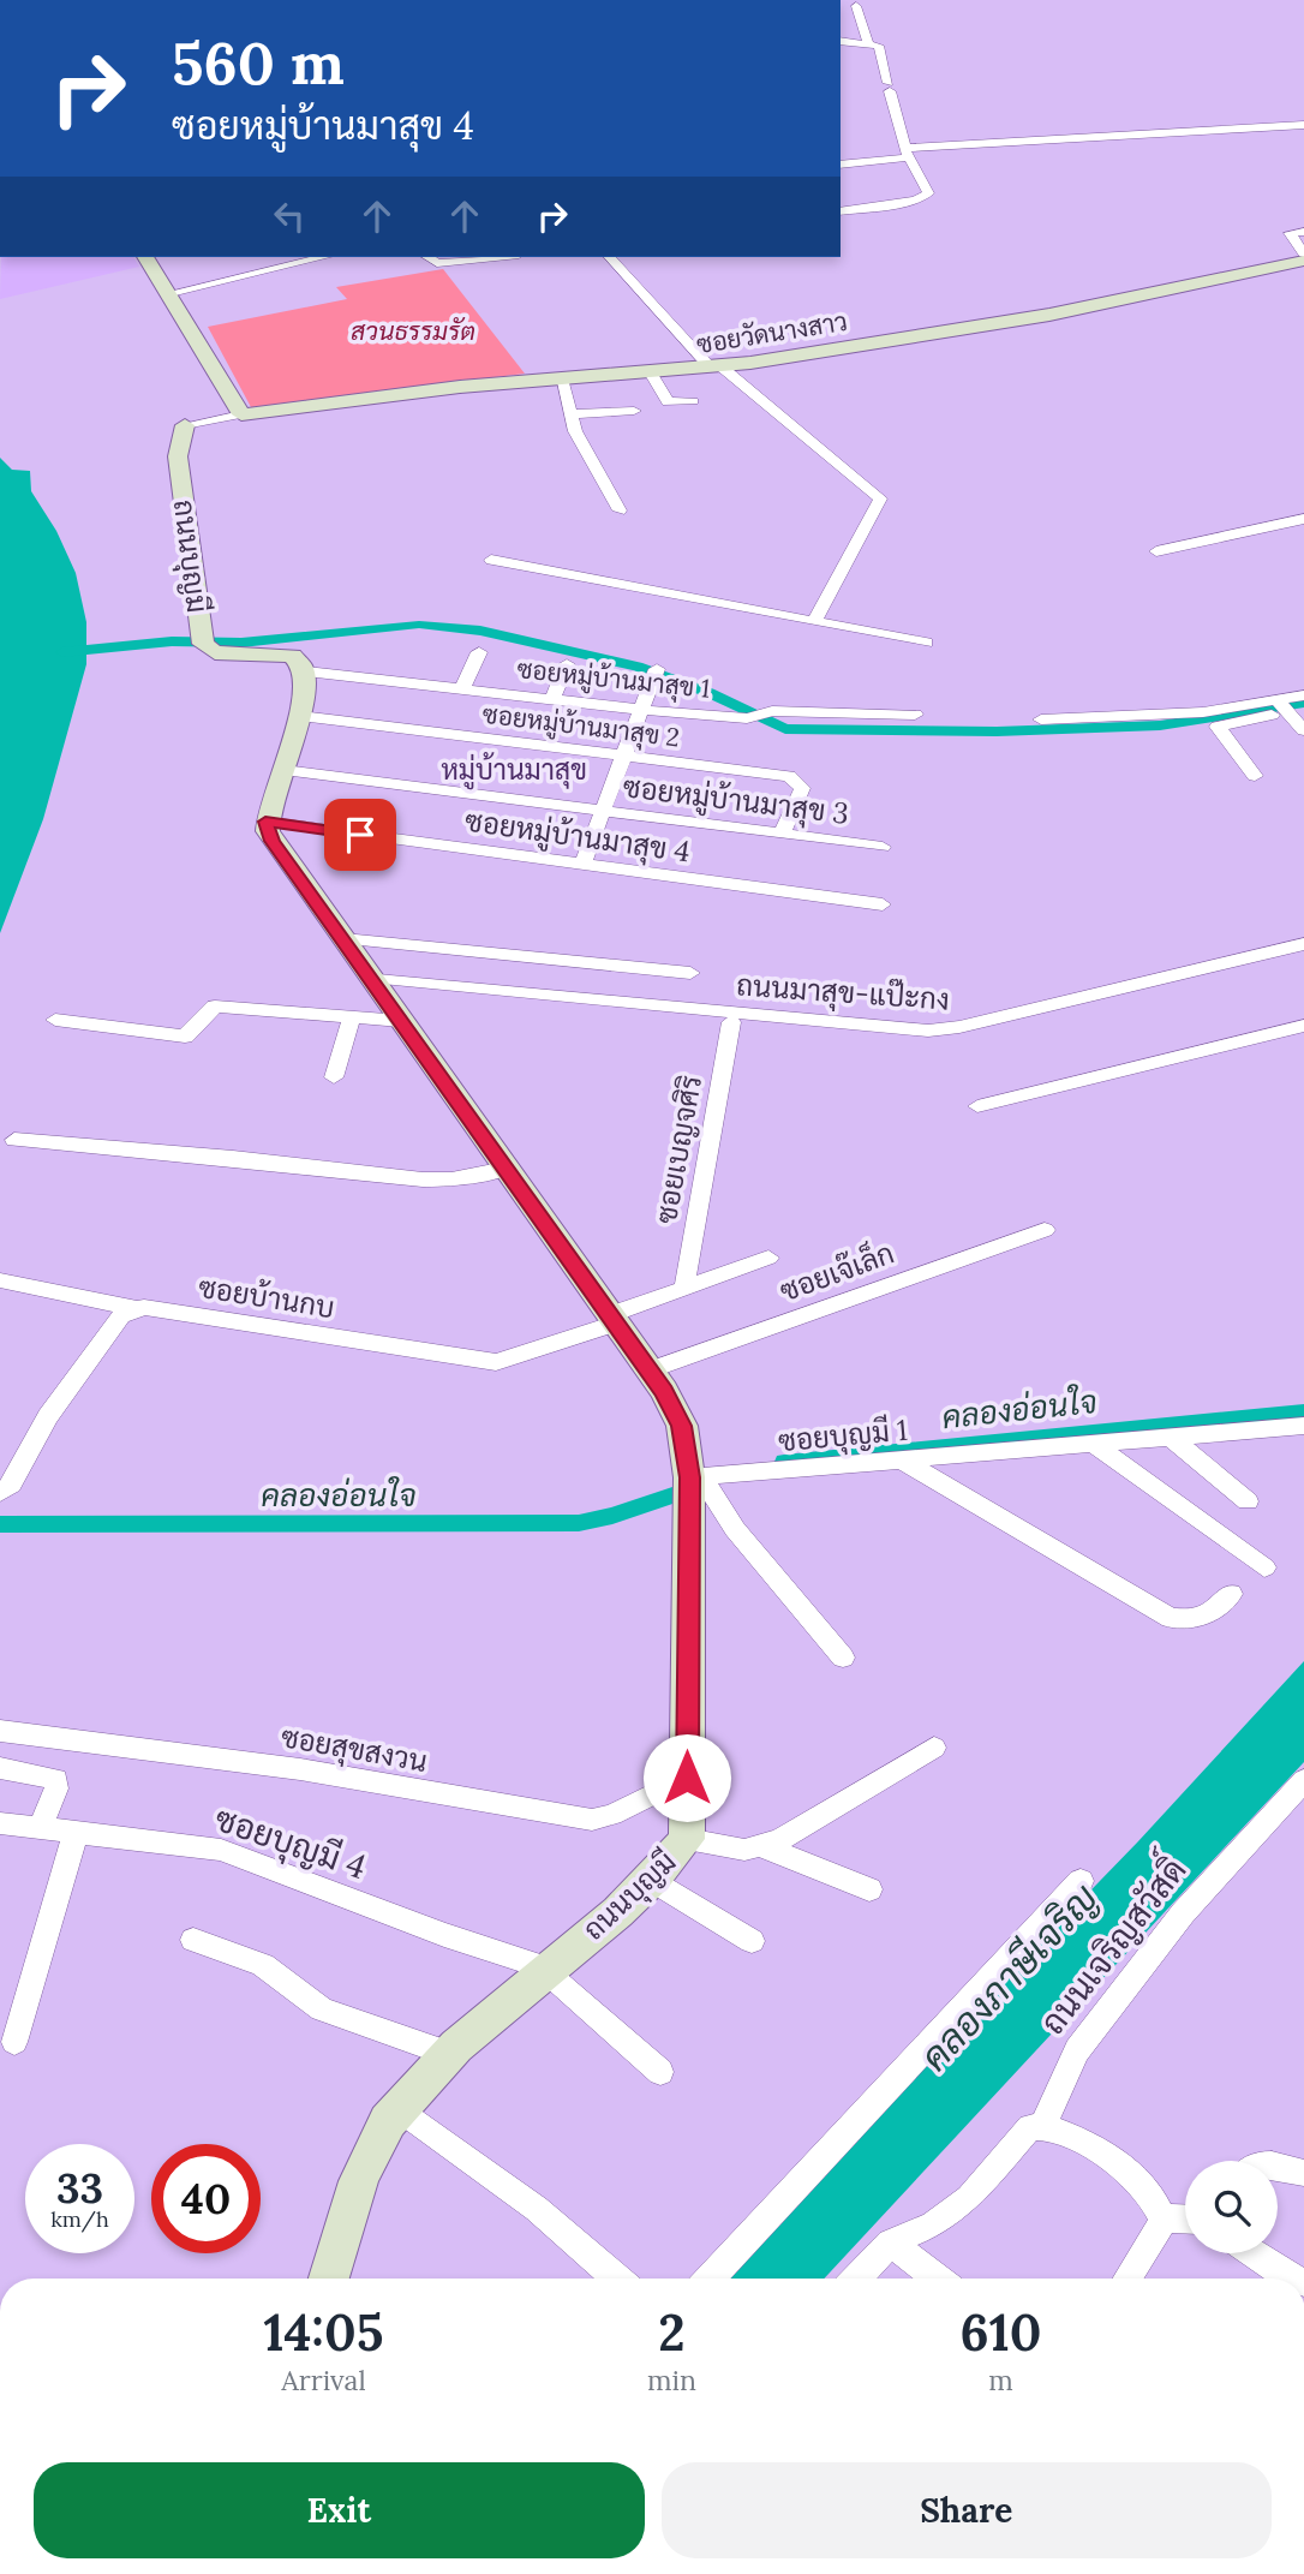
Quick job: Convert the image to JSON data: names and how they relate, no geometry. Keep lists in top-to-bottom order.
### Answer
{
  "streets": {
    "street": [
      "ซอยวัดนางสาว",
      "ถนนบุญมี",
      "ซอยหมู่บ้านมาสุข 1",
      "ซอยหมู่บ้านมาสุข 2",
      "ซอยหมู่บ้านมาสุข 3",
      "ซอยหมู่บ้านมาสุข 4",
      "ถนนมาสุข-แป๊ะกง",
      "ซอยเบญจศิริ",
      "ซอยเจ๊เล็ก",
      "ซอยบ้านกบ",
      "ซอยบุญมี 1",
      "ซอยสุขสงวน",
      "ซอยบุญมี 4",
      "ถนนเจริญสวัสดิ์"
    ]
  },
  "crossings": [
    ["ถนนบุญมี", "ซอยหมู่บ้านมาสุข 1"],
    ["ถนนบุญมี", "ซอยหมู่บ้านมาสุข 4"],
    ["ถนนบุญมี", "ถนนมาสุข-แป๊ะกง"],
    ["ถนนบุญมี", "ซอยเจ๊เล็ก"],
    ["ถนนบุญมี", "ซอยบ้านกบ"],
    ["ถนนบุญมี", "ซอยบุญมี 1"],
    ["ถนนบุญมี", "ซอยสุขสงวน"],
    ["ถนนบุญมี", "ซอยบุญมี 4"],
    ["ซอยหมู่บ้านมาสุข 2", "ซอยหมู่บ้านมาสุข 3"]
  ],
  "districts": ["หมู่บ้านมาสุข"],
  "water": ["คลองอ่อนใจ", "คลองภาษีเจริญ"],
  "parks": ["สวนธรรมรัต"],
  "page": {
    "turn": ["560 m", "ซอยหมู่บ้านมาสุข 4"],
    "speed": "33 km/h",
    "limit": "40",
    "eta": [
      "14:05",
      "Arrival",
      "2",
      "min",
      "610",
      "m"
    ],
    "buttons": ["Exit", "Share"]
  }
}
